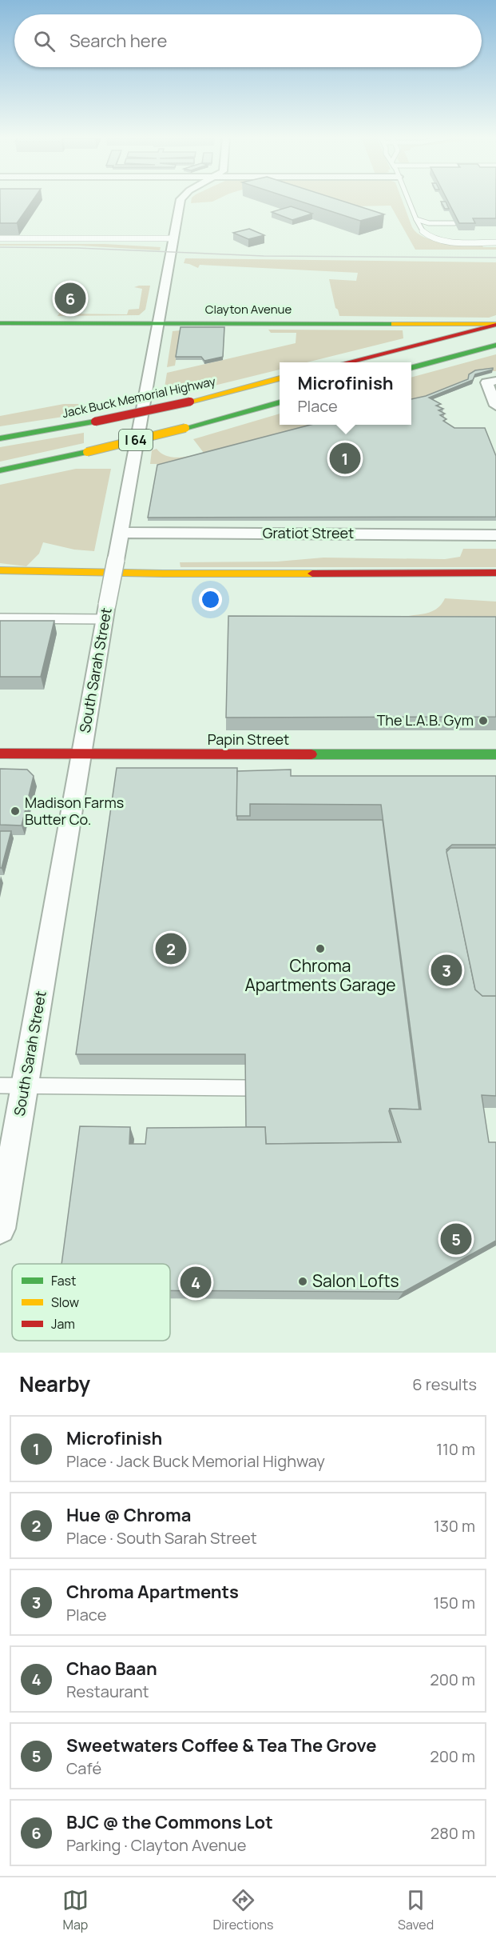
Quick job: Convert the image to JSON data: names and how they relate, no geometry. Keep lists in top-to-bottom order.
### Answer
{
  "streets": {
    "main road": [
      "Clayton Avenue",
      "Jack Buck Memorial Highway",
      "I 64",
      "Papin Street"
    ],
    "street": ["Gratiot Street", "South Sarah Street"]
  },
  "crossings": [
    ["Clayton Avenue", "South Sarah Street"],
    ["Gratiot Street", "South Sarah Street"],
    ["South Sarah Street", "Papin Street"]
  ],
  "places": [
    "The L.A.B. Gym",
    "Madison Farms Butter Co.",
    "Chroma Apartments Garage",
    "Salon Lofts"
  ],
  "legend": ["Fast", "Slow", "Jam"],
  "page": {
    "search": "Search here",
    "pins": [
      "6",
      "1",
      "2",
      "3",
      "5",
      "4"
    ],
    "popup": ["Microfinish", "Place"],
    "heading": ["Nearby", "6 results"],
    "list": [
      {
        "mark": "1",
        "name": "Microfinish",
        "note": "Place · Jack Buck Memorial Highway",
        "value": "110 m"
      },
      {
        "mark": "2",
        "name": "Hue @ Chroma",
        "note": "Place · South Sarah Street",
        "value": "130 m"
      },
      {
        "mark": "3",
        "name": "Chroma Apartments",
        "note": "Place",
        "value": "150 m"
      },
      {
        "mark": "4",
        "name": "Chao Baan",
        "note": "Restaurant",
        "value": "200 m"
      },
      {
        "mark": "5",
        "name": "Sweetwaters Coffee & Tea The Grove",
        "note": "Café",
        "value": "200 m"
      },
      {
        "mark": "6",
        "name": "BJC @ the Commons Lot",
        "note": "Parking · Clayton Avenue",
        "value": "280 m"
      }
    ],
    "nav": ["Map", "Directions", "Saved"]
  }
}
